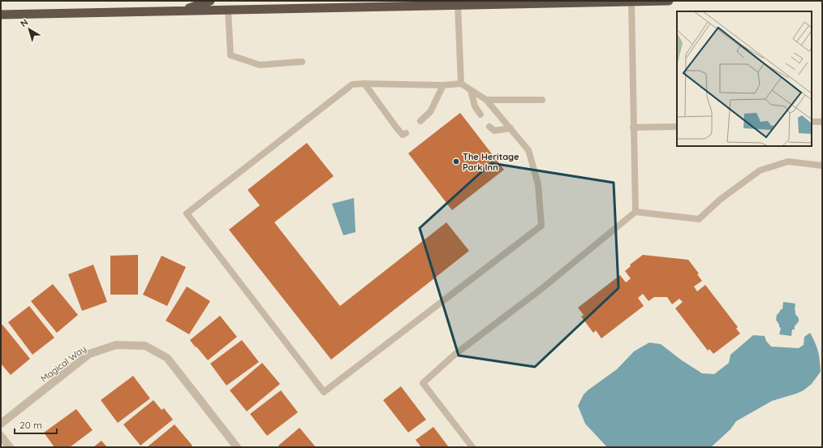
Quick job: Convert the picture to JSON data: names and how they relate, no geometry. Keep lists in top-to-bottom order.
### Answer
{
  "streets": {
    "street": ["Magical Way"]
  },
  "places": ["The Heritage Park Inn"],
  "scale_bar": "20 m",
  "north": "top left"
}
